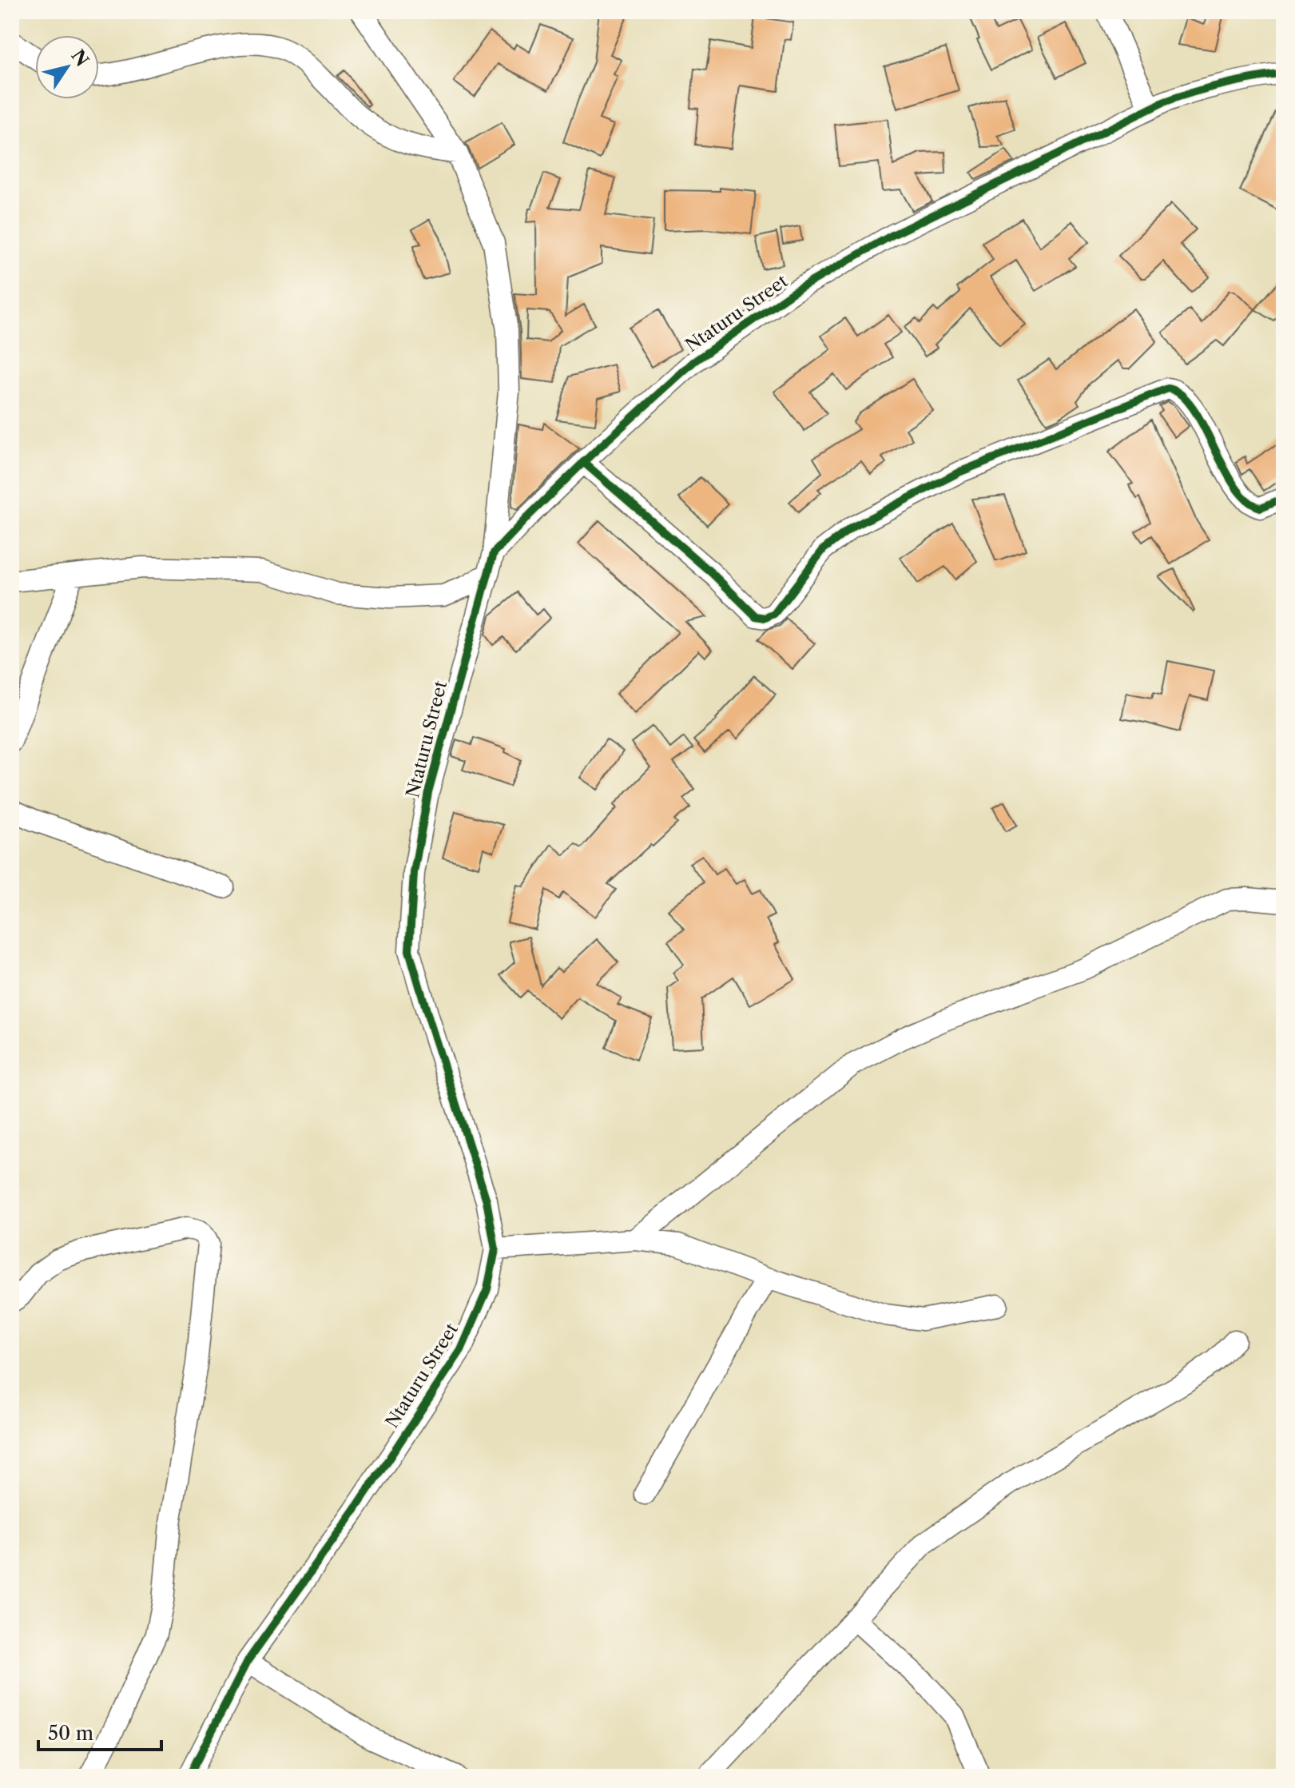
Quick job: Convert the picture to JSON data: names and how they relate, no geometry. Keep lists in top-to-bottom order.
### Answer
{
  "streets": {
    "street": ["Ntaturu Street"]
  },
  "scale_bar": "50 m",
  "north": "top right"
}
